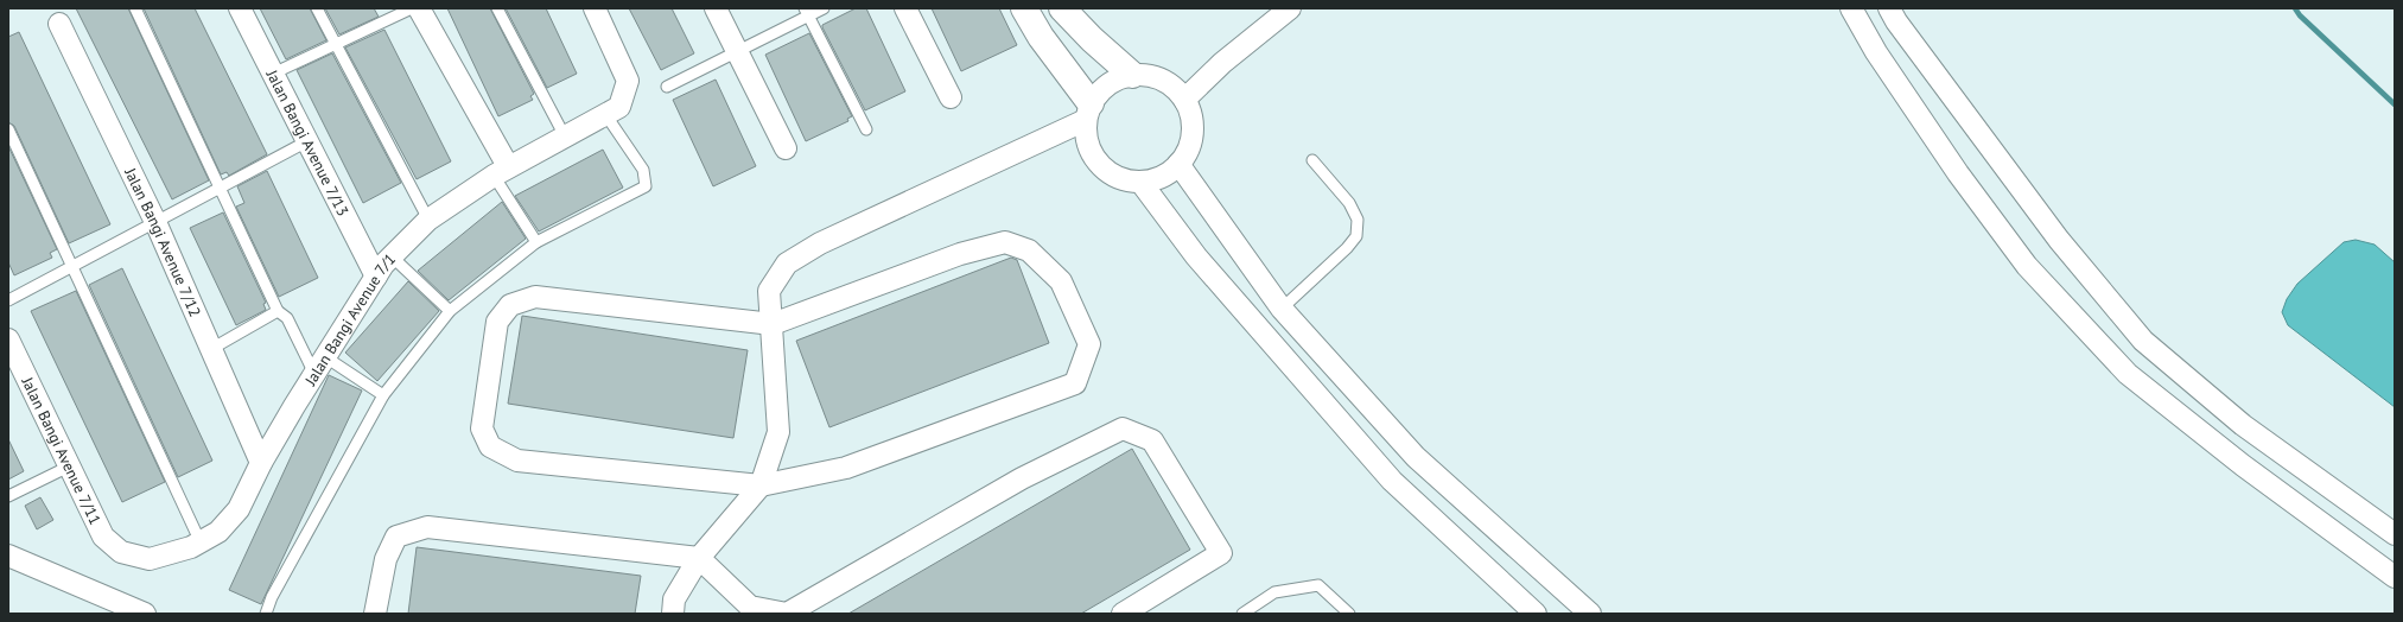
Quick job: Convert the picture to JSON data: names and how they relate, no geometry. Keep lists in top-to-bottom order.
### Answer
{
  "streets": {
    "street": [
      "Jalan Bangi Avenue 7/13",
      "Jalan Bangi Avenue 7/12",
      "Jalan Bangi Avenue 7/1",
      "Jalan Bangi Avenue 7/11"
    ]
  },
  "crossings": [
    ["Jalan Bangi Avenue 7/13", "Jalan Bangi Avenue 7/1"],
    ["Jalan Bangi Avenue 7/12", "Jalan Bangi Avenue 7/1"],
    ["Jalan Bangi Avenue 7/1", "Jalan Bangi Avenue 7/11"]
  ]
}
